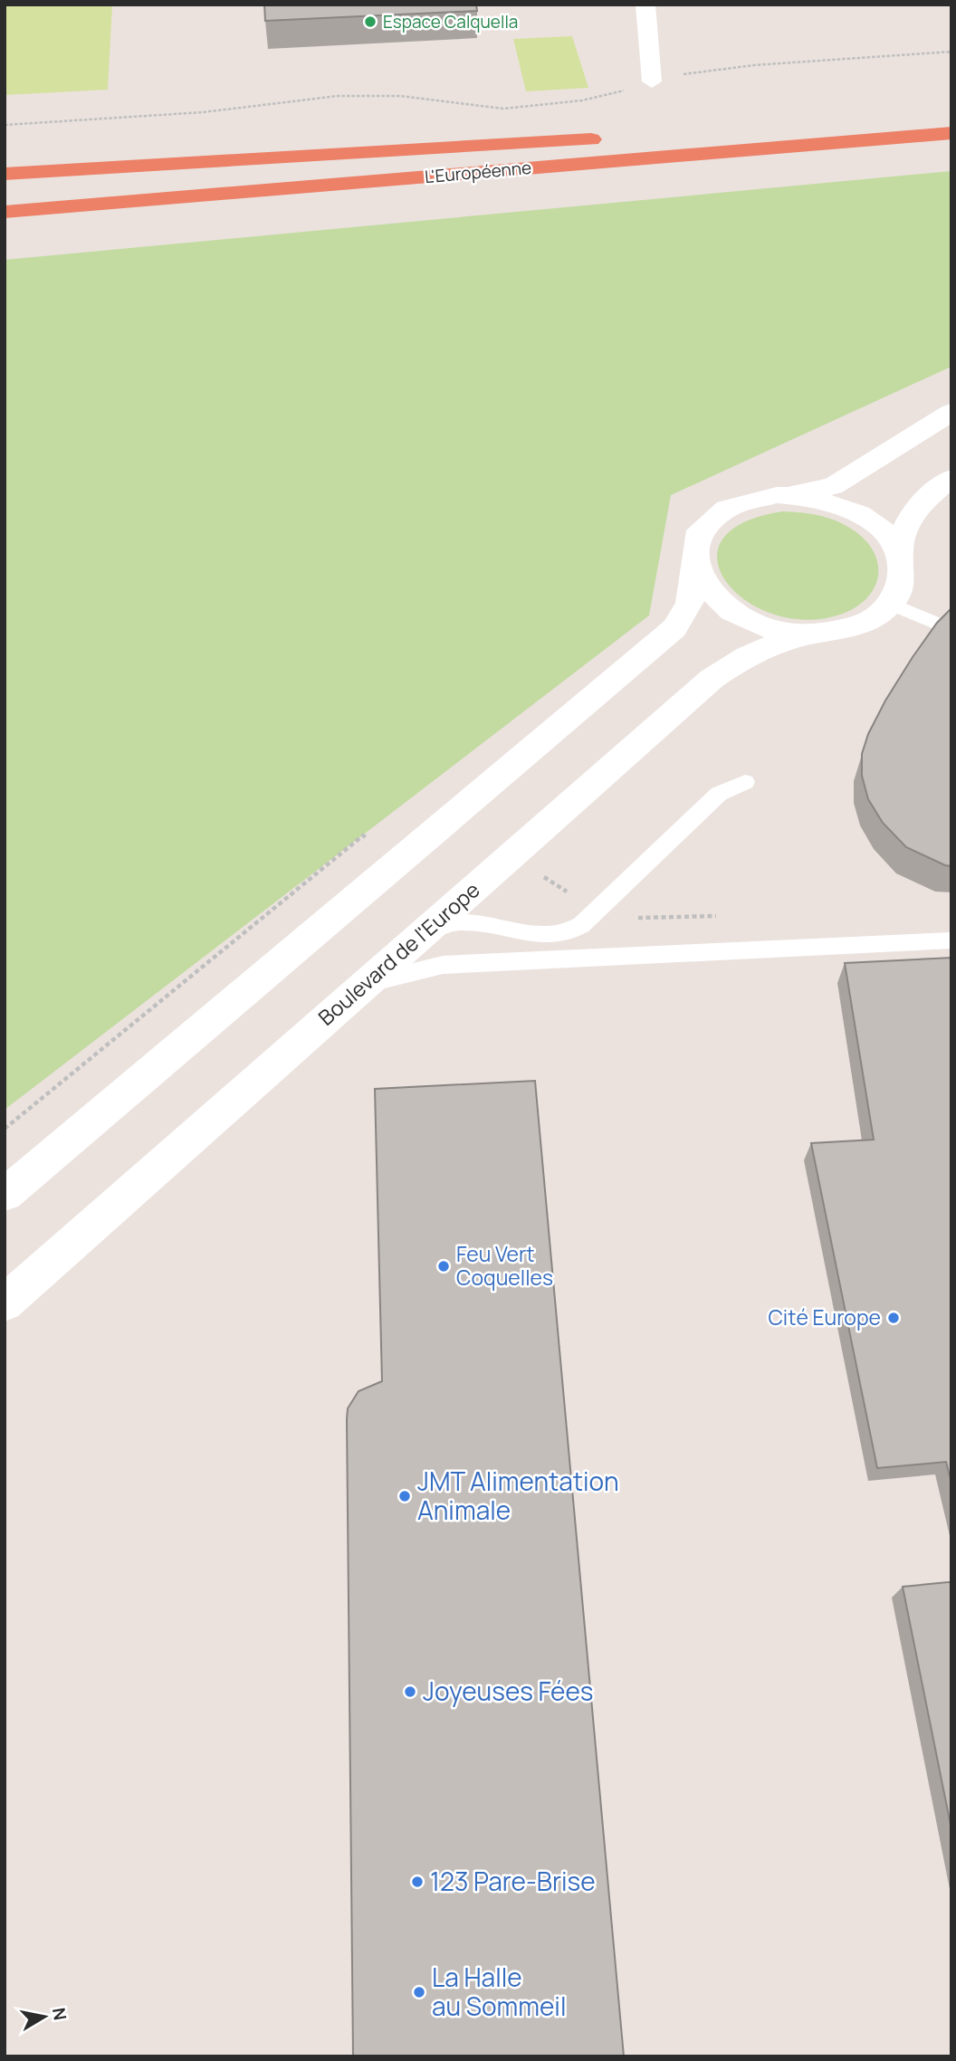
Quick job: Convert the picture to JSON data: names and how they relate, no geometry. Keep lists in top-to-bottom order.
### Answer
{
  "streets": {
    "highway": ["L'Européenne"],
    "main road": ["Boulevard de l'Europe"]
  },
  "places": [
    "Espace Calquella",
    "Feu Vert Coquelles",
    "Cité Europe",
    "JMT Alimentation Animale",
    "Joyeuses Fées",
    "123 Pare-Brise",
    "La Halle au Sommeil"
  ],
  "north": "right"
}
